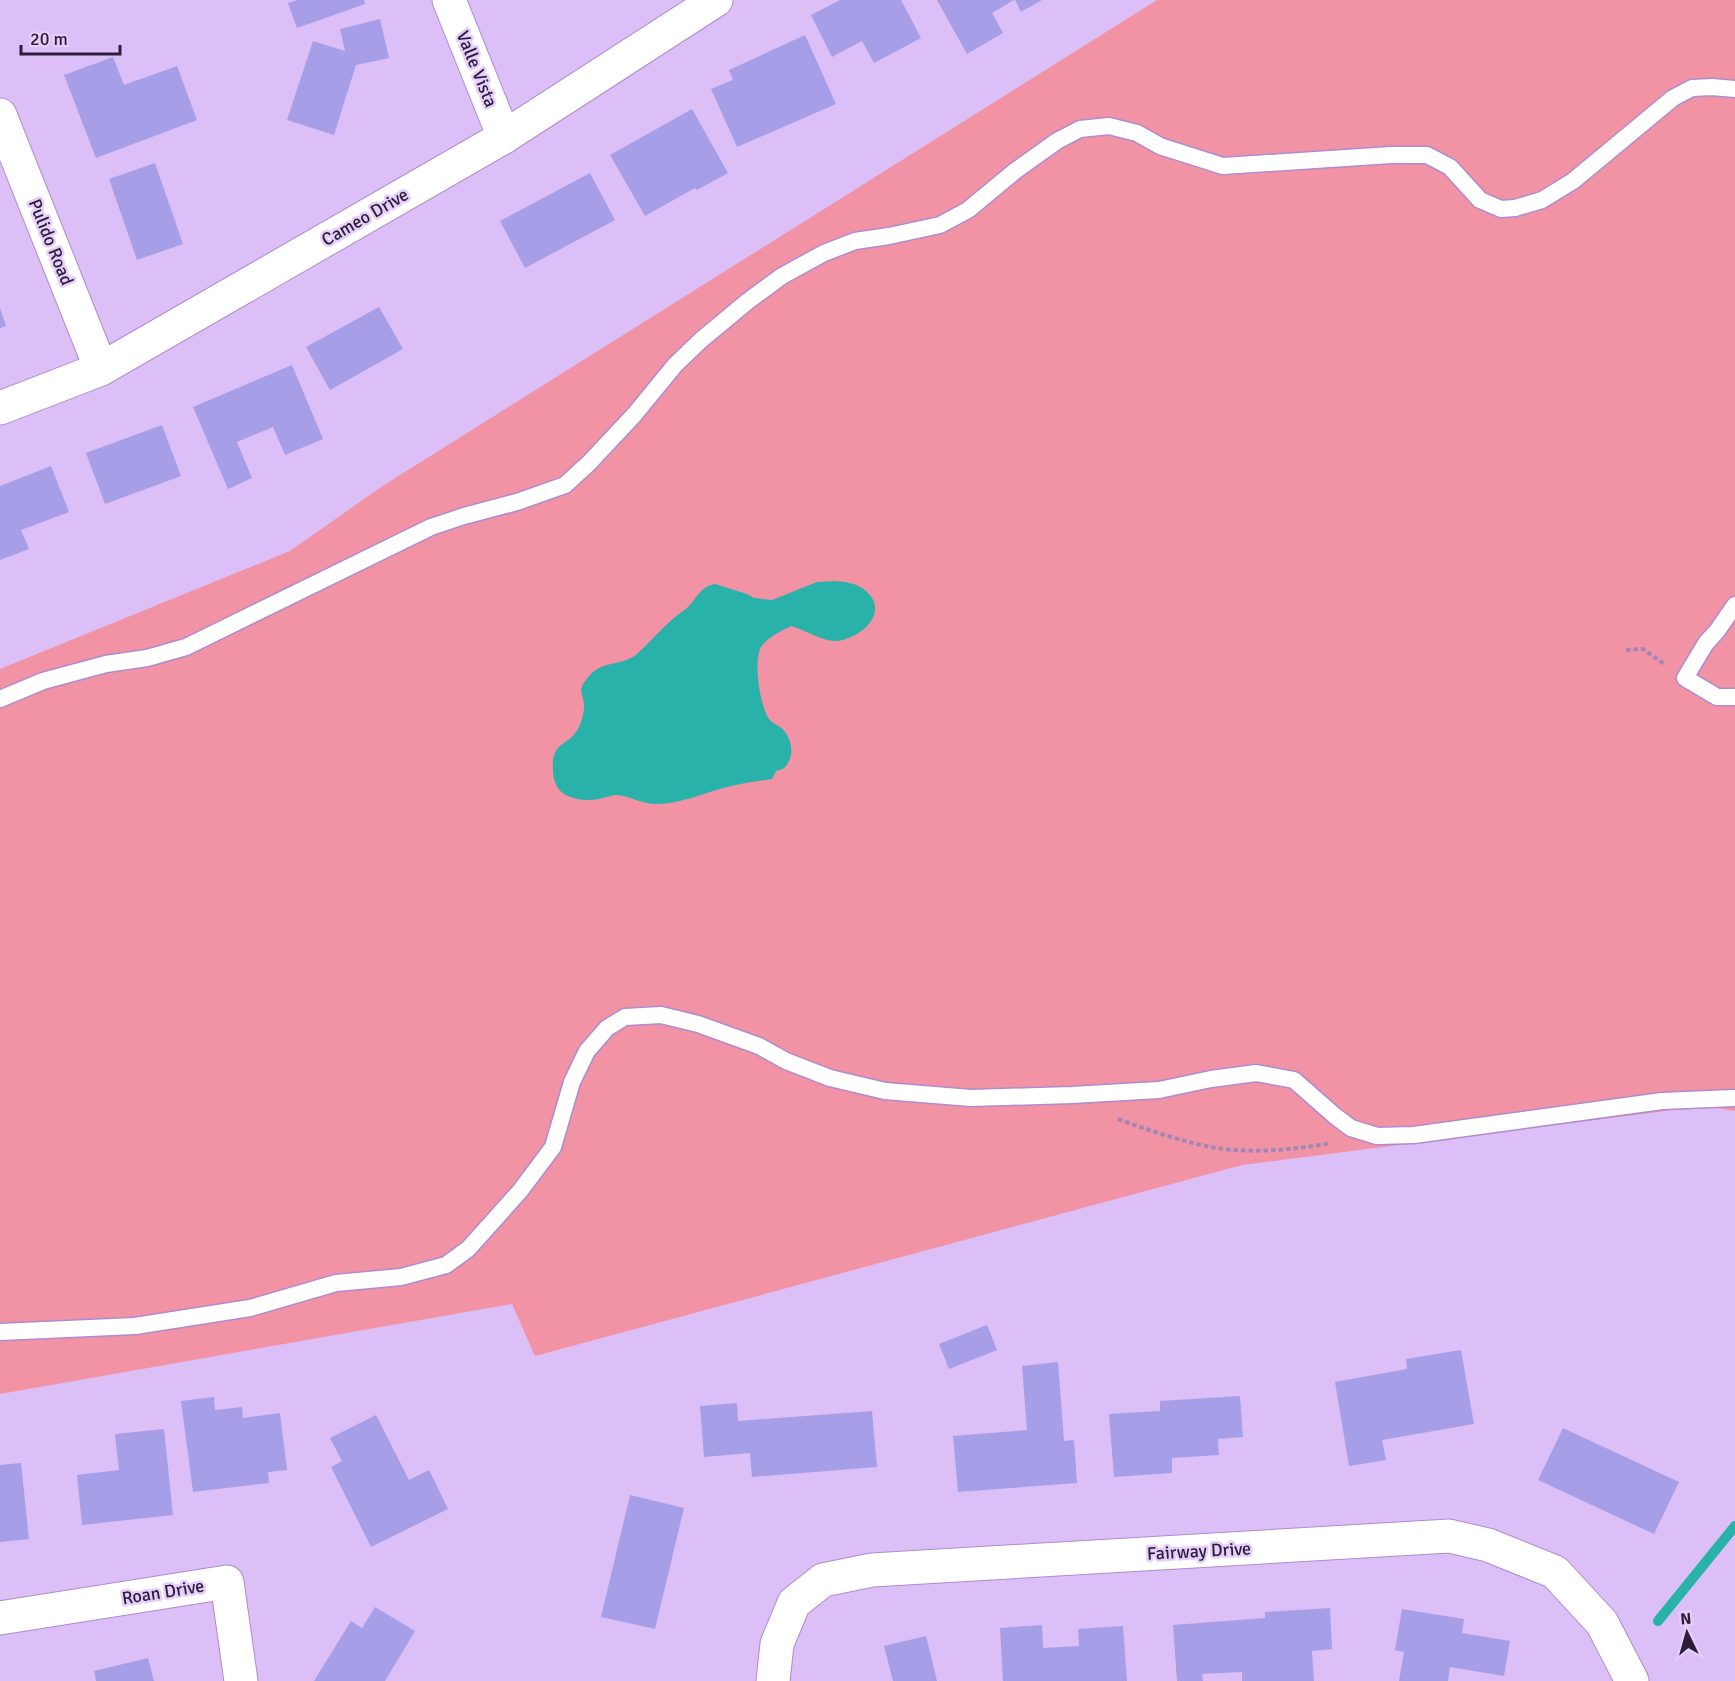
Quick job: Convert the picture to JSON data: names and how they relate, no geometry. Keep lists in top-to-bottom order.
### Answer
{
  "streets": {
    "street": [
      "Valle Vista",
      "Cameo Drive",
      "Pulido Road",
      "Fairway Drive",
      "Roan Drive"
    ]
  },
  "crossings": [
    ["Valle Vista", "Cameo Drive"],
    ["Cameo Drive", "Pulido Road"]
  ],
  "scale_bar": "20 m",
  "north": "top"
}
